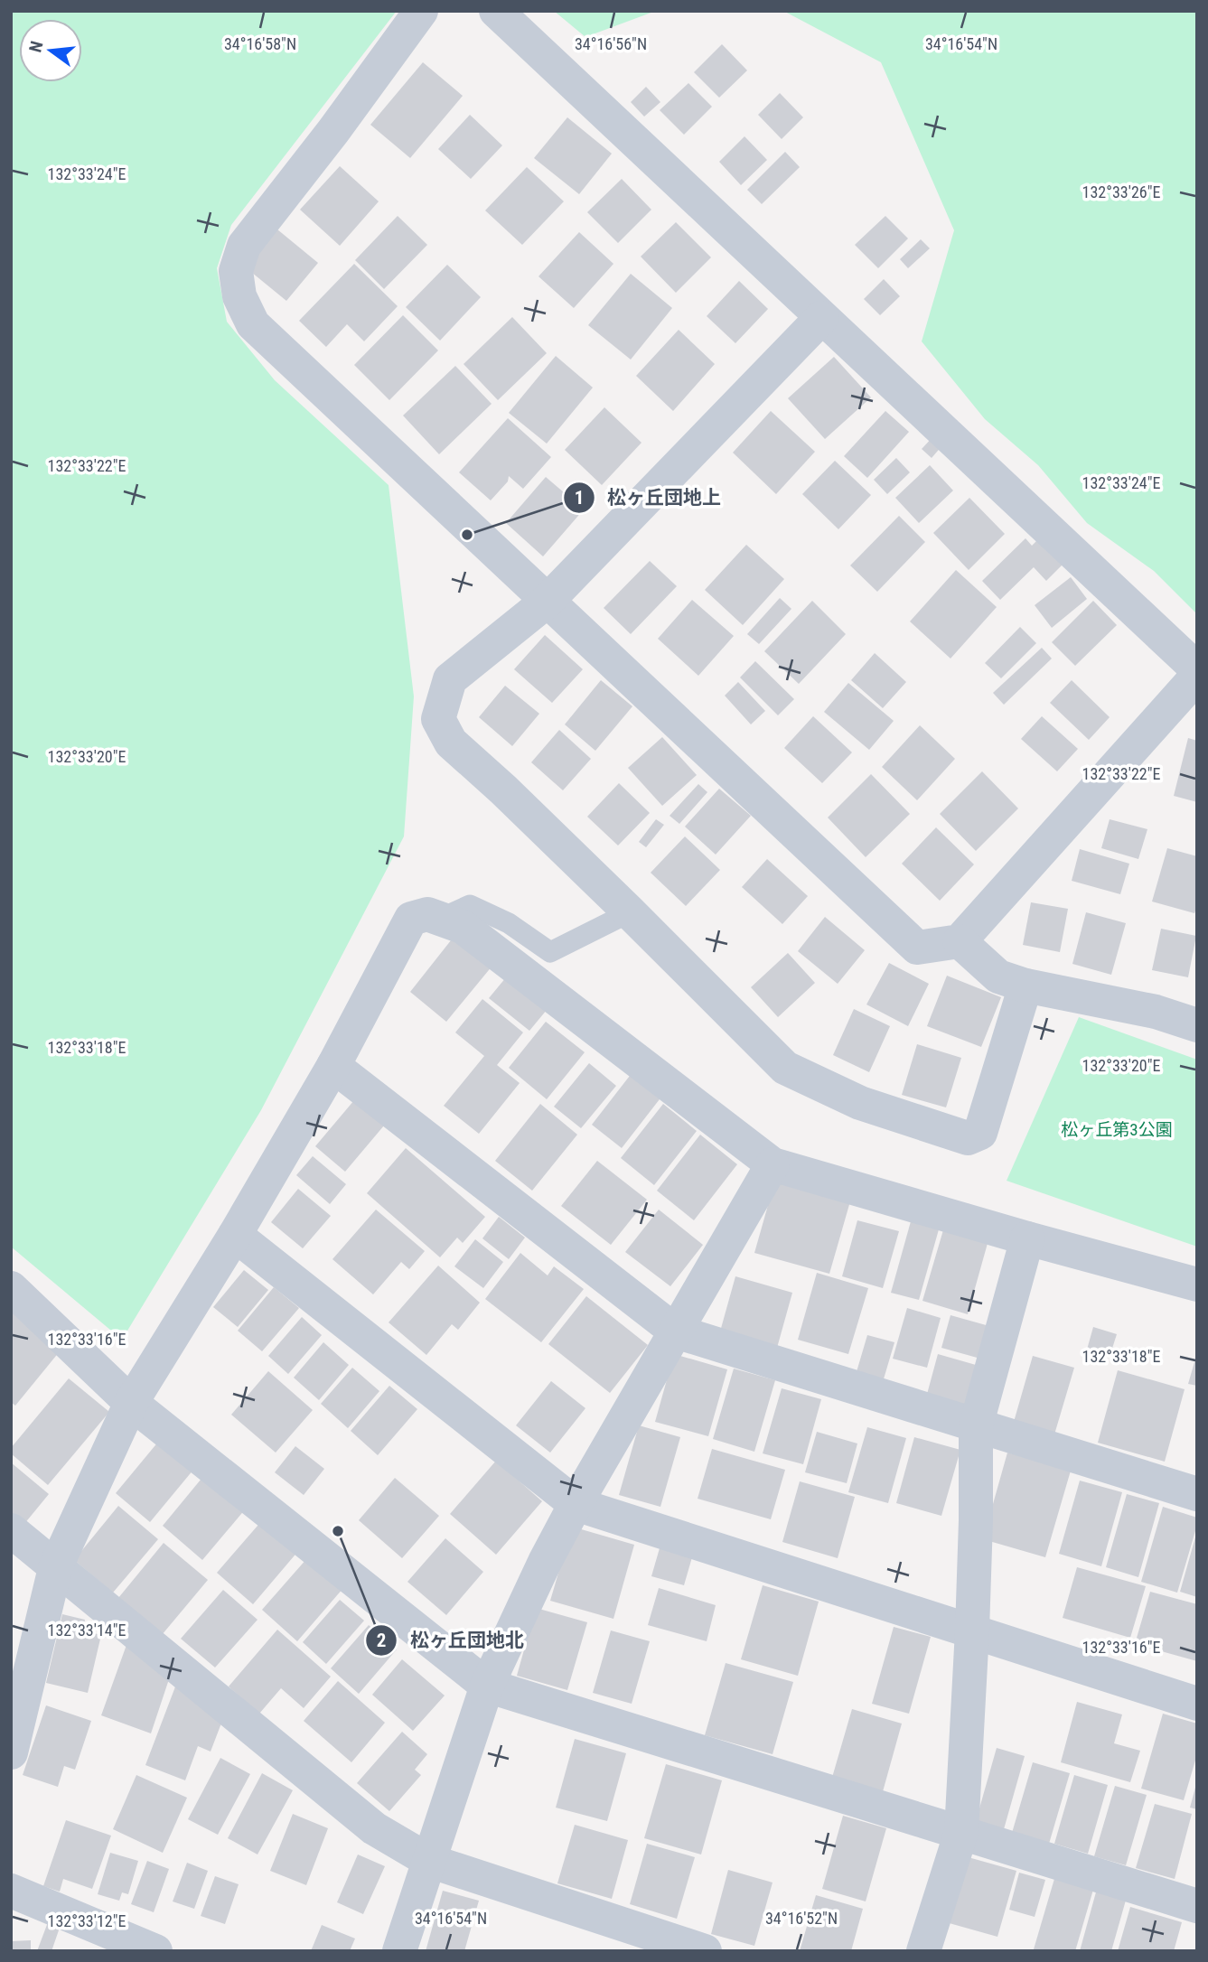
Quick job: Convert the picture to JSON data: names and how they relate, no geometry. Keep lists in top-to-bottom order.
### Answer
{
  "parks": ["松ヶ丘第3公園"],
  "places": ["松ヶ丘団地上", "松ヶ丘団地北"],
  "north": "left",
  "coordinates": [
    "34°16'58\"N",
    "34°16'56\"N",
    "34°16'54\"N",
    "132°33'24\"E",
    "132°33'26\"E",
    "132°33'22\"E",
    "132°33'20\"E",
    "132°33'18\"E",
    "132°33'16\"E",
    "132°33'14\"E",
    "34°16'52\"N",
    "132°33'12\"E"
  ]
}
